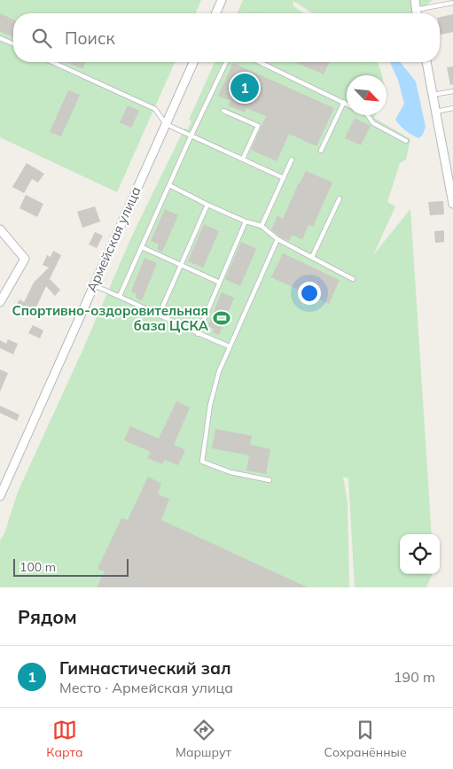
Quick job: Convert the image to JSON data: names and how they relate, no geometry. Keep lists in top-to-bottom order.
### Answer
{
  "streets": {
    "street": ["Армейская улица"]
  },
  "places": {
    "sports": ["Спортивно-оздоровительная база ЦСКА"]
  },
  "scale_bar": "100 m",
  "north": "bottom right",
  "page": {
    "search": "Поиск",
    "pins": "1",
    "scale": "100 m",
    "heading": "Рядом",
    "list": [
      {
        "mark": "1",
        "name": "Гимнастический зал",
        "note": "Место · Армейская улица",
        "value": "190 m"
      }
    ],
    "nav": ["Карта", "Маршрут", "Сохранённые"]
  }
}
